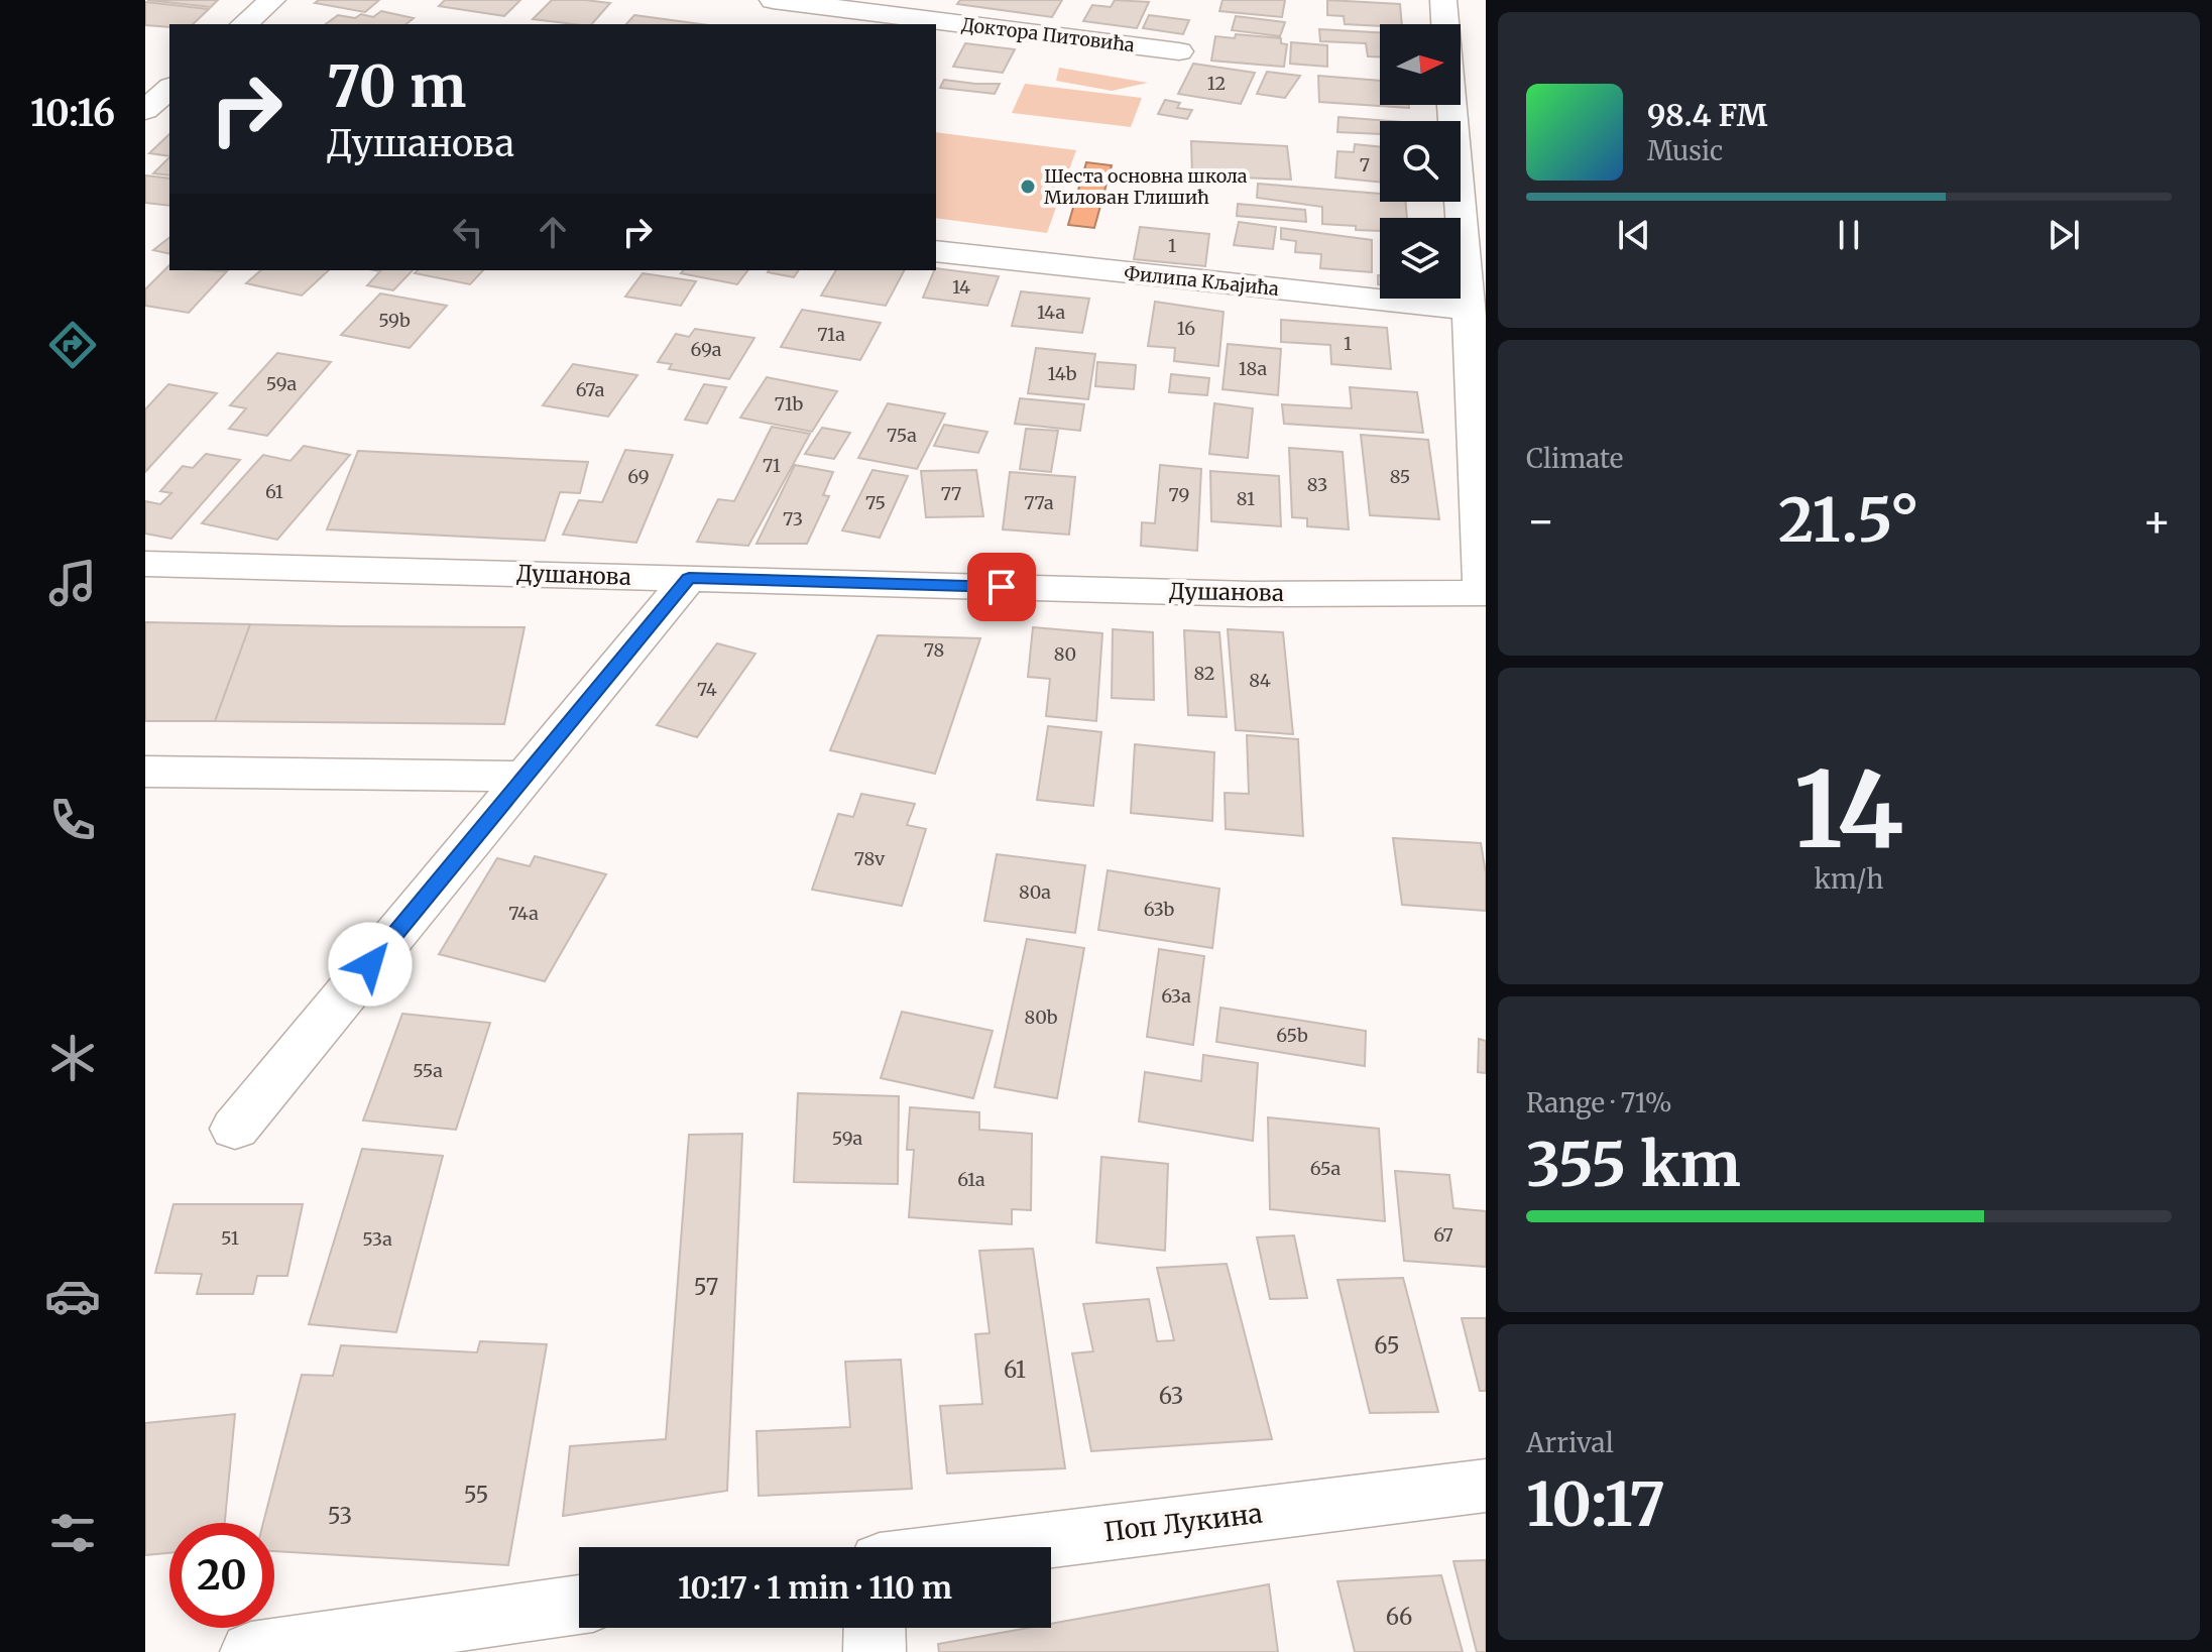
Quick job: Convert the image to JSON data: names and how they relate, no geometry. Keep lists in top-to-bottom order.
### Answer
{
  "streets": {
    "street": [
      "Доктора Питовића",
      "Филипа Кљајића",
      "Душанова",
      "Поп Лукина"
    ]
  },
  "places": ["Шеста основна школа Милован Глишић"],
  "house_numbers": [
    "12",
    "7",
    "1",
    "14",
    "14a",
    "59b",
    "16",
    "71a",
    "1",
    "69a",
    "18a",
    "14b",
    "59a",
    "67a",
    "71b",
    "75a",
    "71",
    "69",
    "85",
    "83",
    "61",
    "77",
    "79",
    "81",
    "75",
    "77a",
    "73",
    "78",
    "80",
    "82",
    "84",
    "74",
    "78v",
    "80a",
    "63b",
    "74a",
    "63a",
    "80b",
    "65b",
    "55a",
    "59a",
    "65a",
    "61a",
    "67",
    "51",
    "53a",
    "57",
    "65",
    "61",
    "63",
    "55",
    "53",
    "66"
  ],
  "north": "right",
  "page": {
    "tabs": "10:16",
    "turn": ["70 m", "Душанова"],
    "song": ["98.4 FM", "Music"],
    "tile": [
      "Climate",
      ["14", "km/h"],
      ["Range · 71%", "355 km"],
      ["Arrival", "10:17"]
    ],
    "heat": ["−", "21.5°", "+"],
    "limit": "20",
    "trip": "10:17 · 1 min · 110 m"
  }
}
